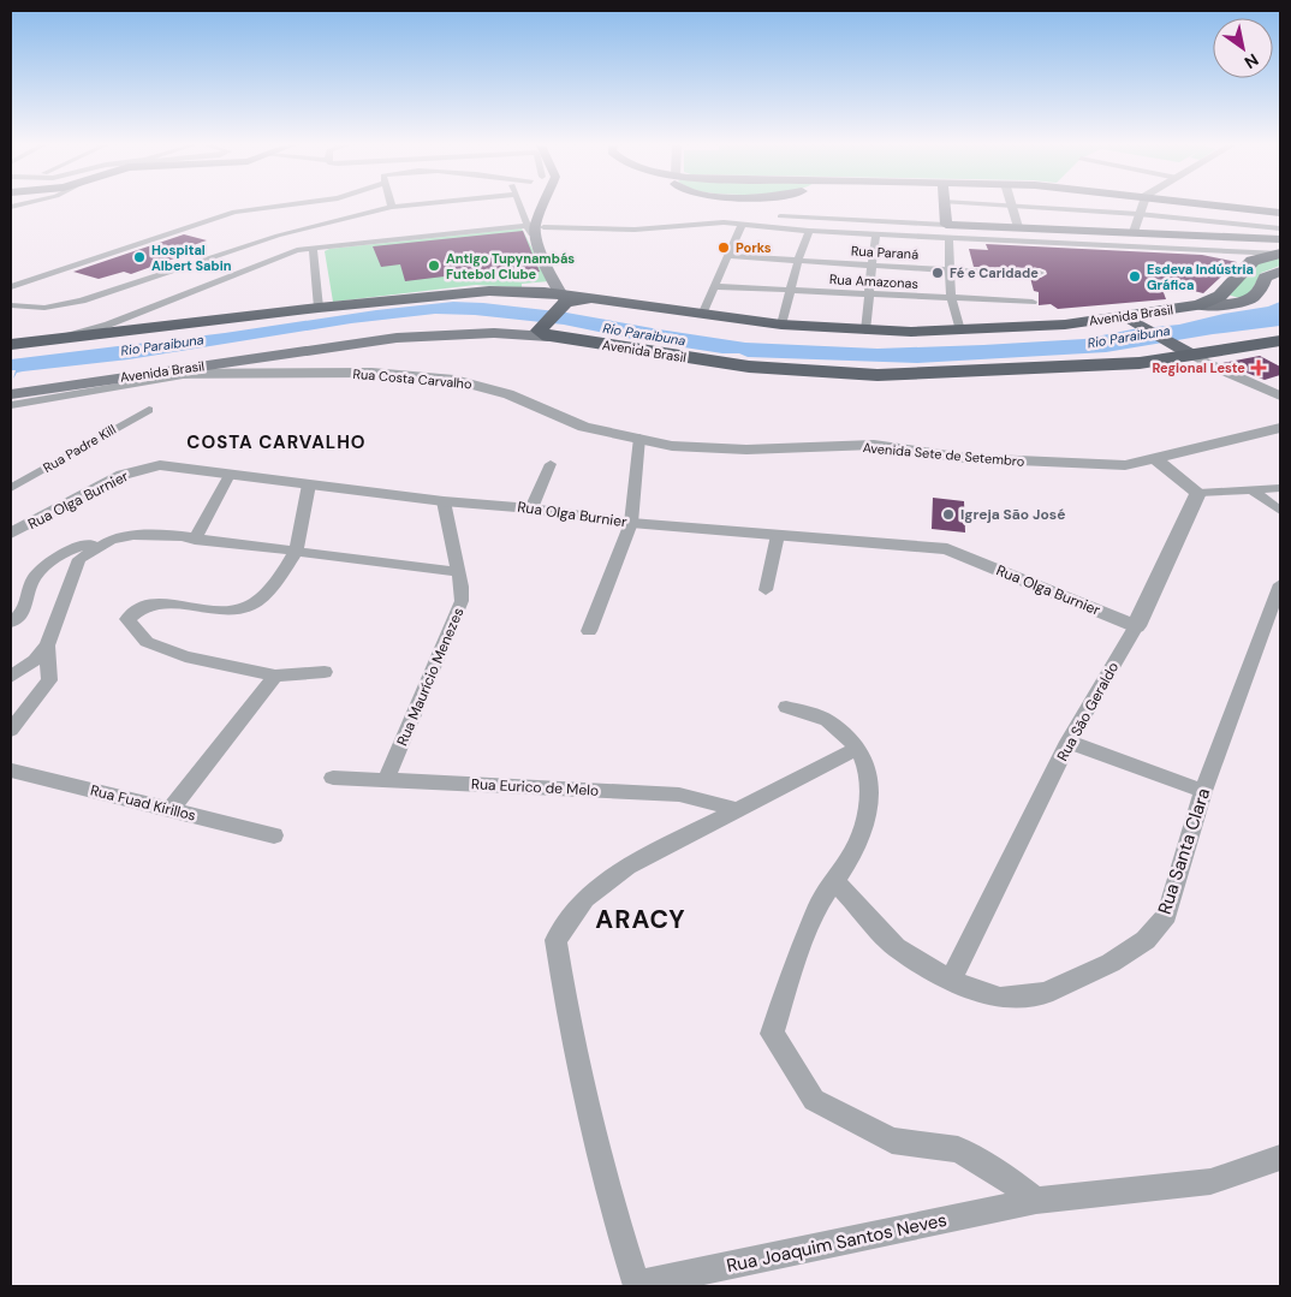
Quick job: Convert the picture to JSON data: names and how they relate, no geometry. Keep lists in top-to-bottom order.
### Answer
{
  "streets": {
    "highway": ["Avenida Brasil"],
    "street": [
      "Rua Paraná",
      "Rua Amazonas",
      "Rua Costa Carvalho",
      "Rua Padre Kill",
      "Avenida Sete de Setembro",
      "Rua Olga Burnier",
      "Rua Maurício Menezes",
      "Rua São Geraldo",
      "Rua Eurico de Melo",
      "Rua Fuad Kirillos",
      "Rua Santa Clara",
      "Rua Joaquim Santos Neves"
    ]
  },
  "crossings": [
    ["Avenida Brasil", "Rua Costa Carvalho"],
    ["Rua Costa Carvalho", "Avenida Sete de Setembro"],
    ["Rua Olga Burnier", "Rua Maurício Menezes"],
    ["Rua Olga Burnier", "Rua São Geraldo"],
    ["Rua Maurício Menezes", "Rua Eurico de Melo"],
    ["Rua São Geraldo", "Rua Santa Clara"]
  ],
  "districts": ["COSTA CARVALHO", "ARACY"],
  "water": ["Rio Paraibuna"],
  "places": {
    "other": [
      "Porks",
      "Hospital Albert Sabin",
      "Antigo Tupynambás Futebol Clube",
      "Fé e Caridade",
      "Esdeva Indústria Gráfica",
      "Igreja São José"
    ],
    "health": ["Regional Leste"]
  },
  "north": "bottom right"
}
